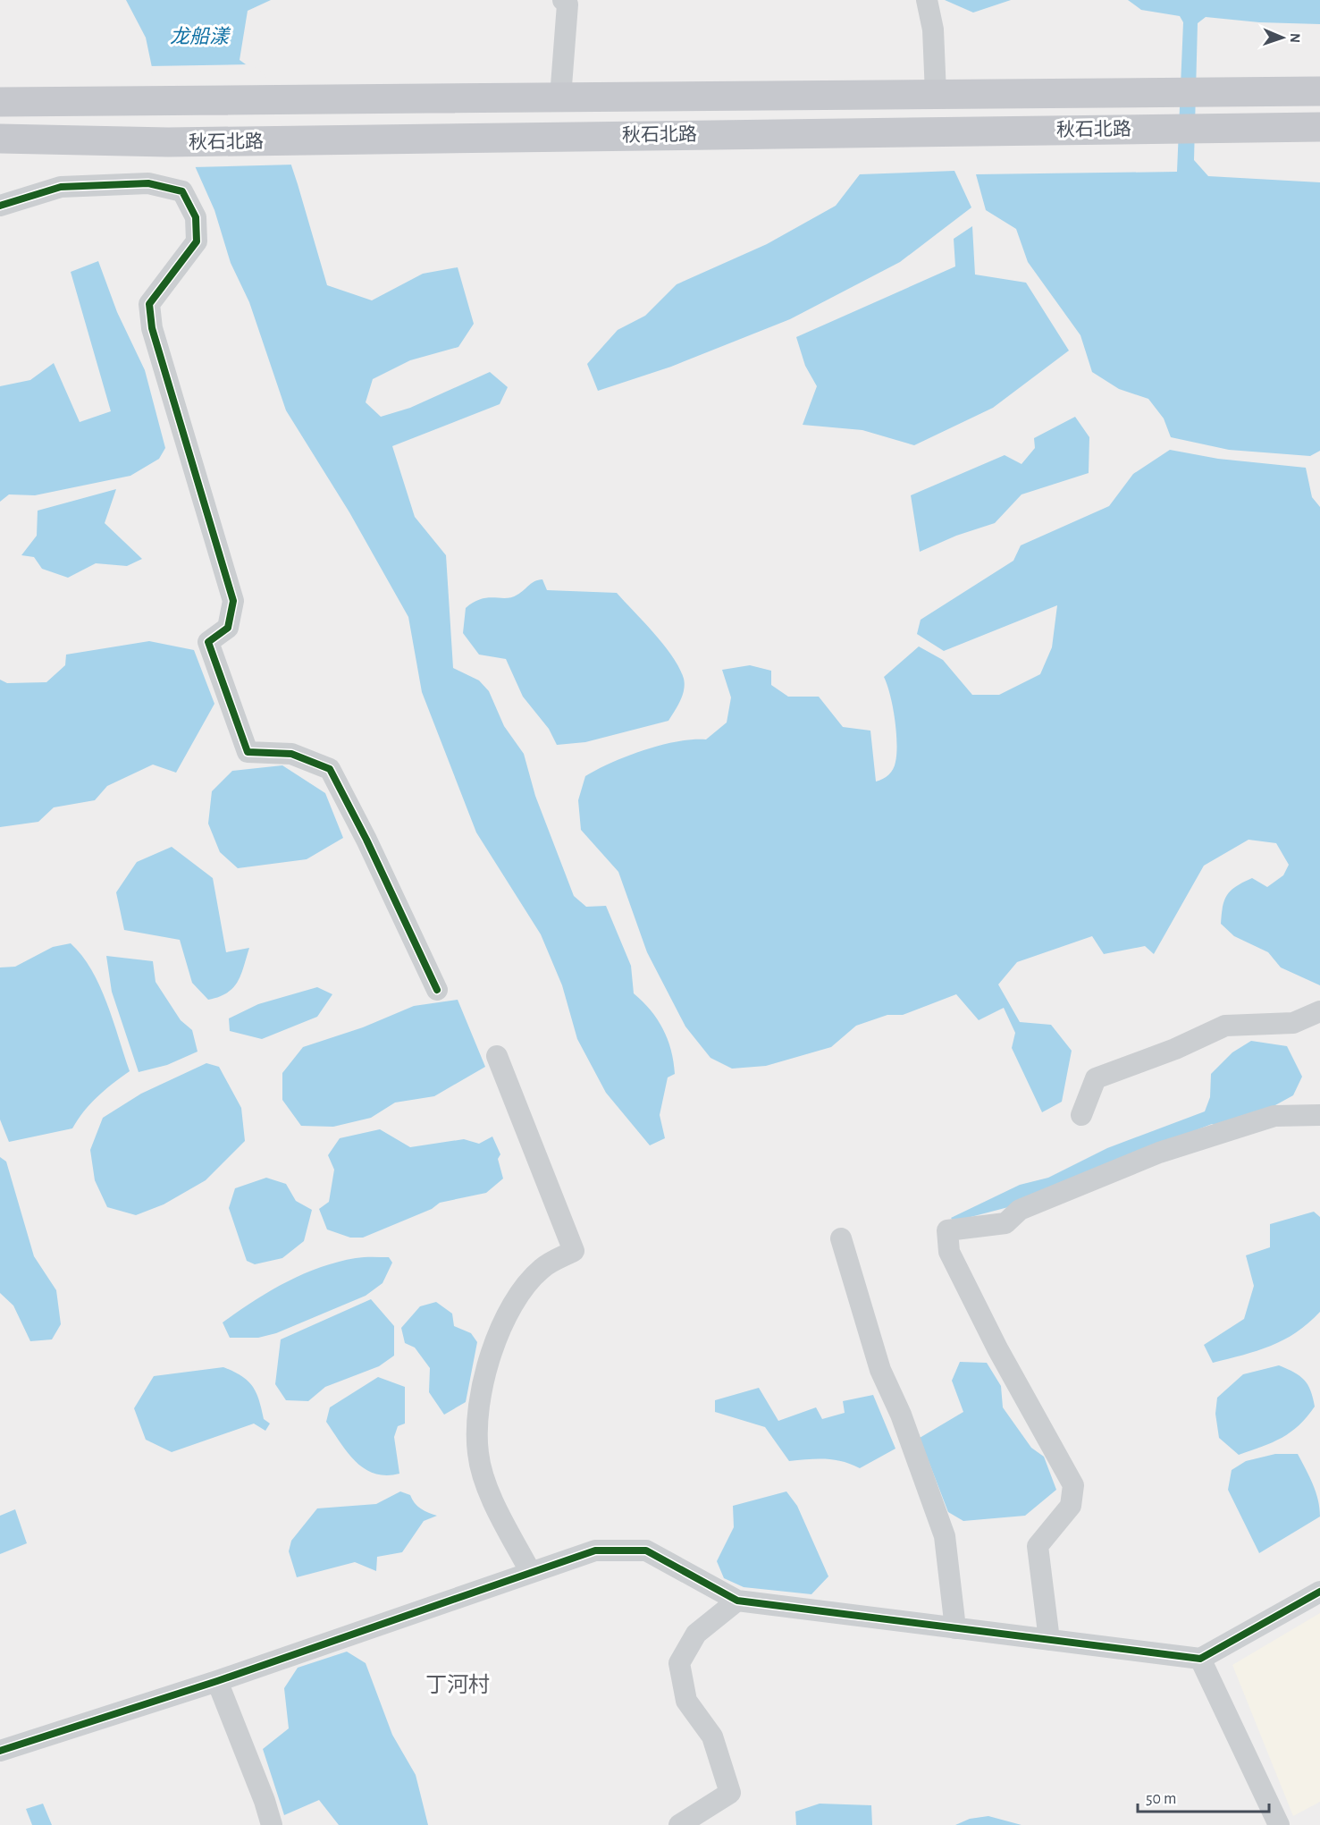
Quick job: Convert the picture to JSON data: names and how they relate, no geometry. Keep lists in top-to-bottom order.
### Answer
{
  "streets": {
    "main road": ["秋石北路"]
  },
  "districts": ["丁河村"],
  "water": ["龙船漾"],
  "scale_bar": "50 m",
  "north": "right"
}
